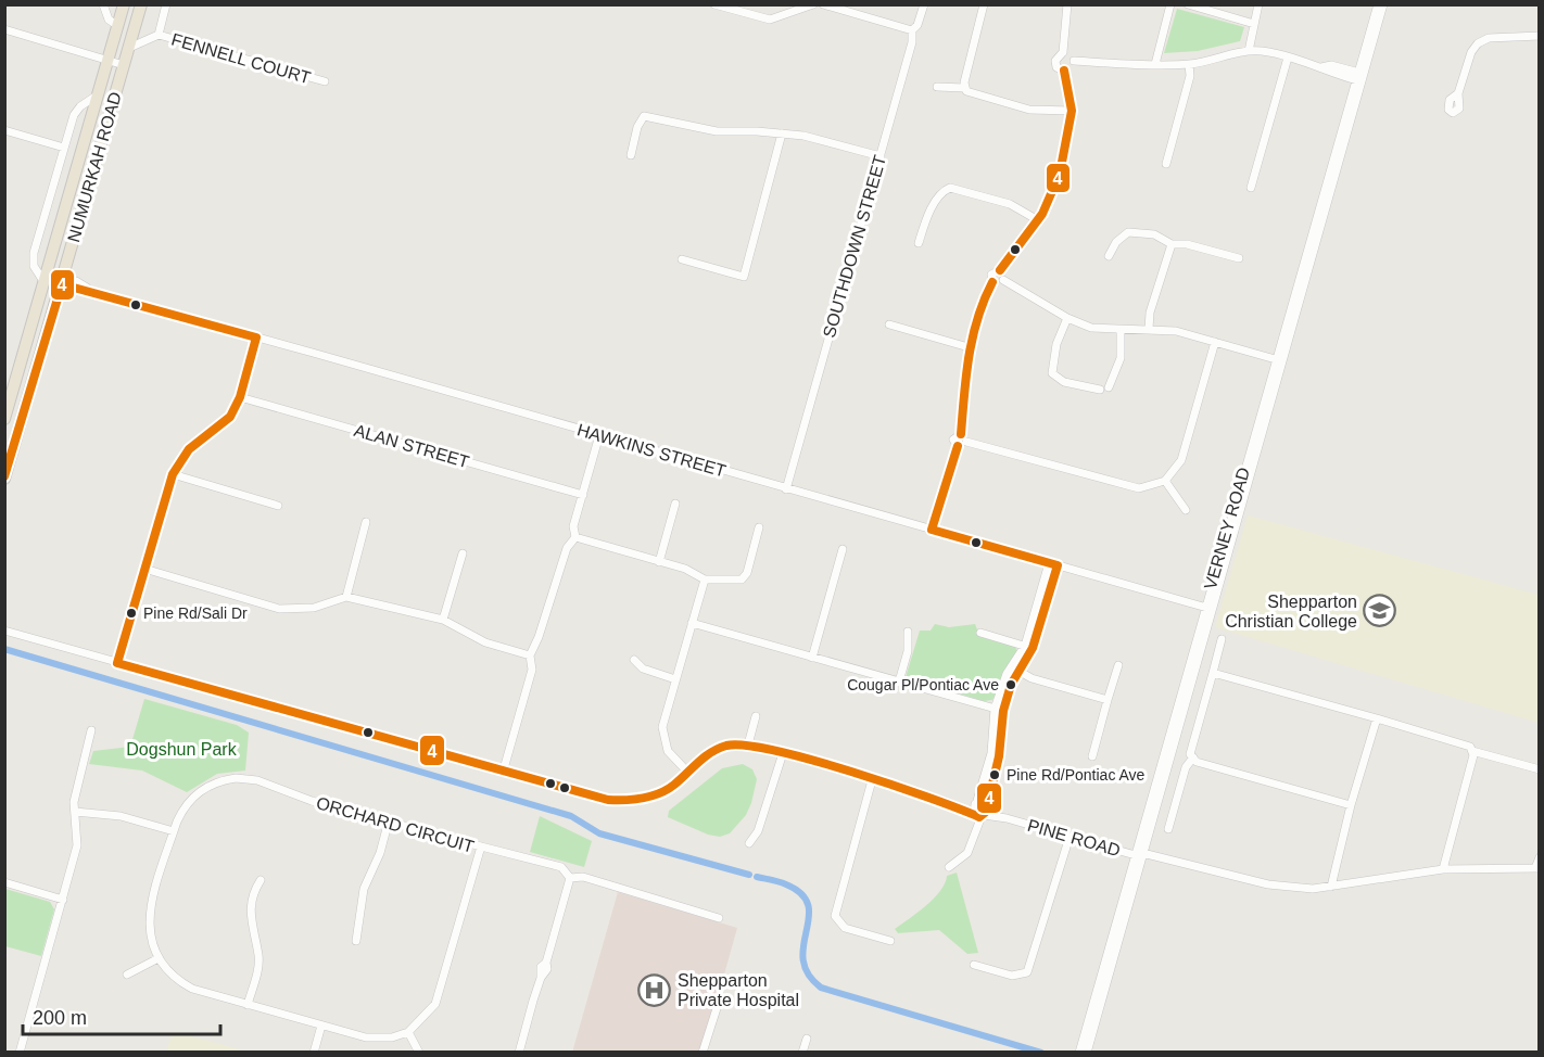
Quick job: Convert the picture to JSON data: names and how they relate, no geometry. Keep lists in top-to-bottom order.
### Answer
{
  "streets": {
    "highway": ["NUMURKAH ROAD"],
    "street": [
      "FENNELL COURT",
      "SOUTHDOWN STREET",
      "ALAN STREET",
      "HAWKINS STREET",
      "VERNEY ROAD",
      "ORCHARD CIRCUIT",
      "PINE ROAD"
    ]
  },
  "crossings": [
    ["NUMURKAH ROAD", "HAWKINS STREET"],
    ["SOUTHDOWN STREET", "HAWKINS STREET"],
    ["HAWKINS STREET", "VERNEY ROAD"],
    ["VERNEY ROAD", "PINE ROAD"]
  ],
  "parks": ["Dogshun Park"],
  "places": {
    "school or university": ["Shepparton Christian College"],
    "other": ["Pine Rd/Sali Dr", "Cougar Pl/Pontiac Ave", "Pine Rd/Pontiac Ave"],
    "hospital": ["Shepparton Private Hospital"]
  },
  "lines": ["transit line 4"],
  "scale_bar": "200 m"
}
